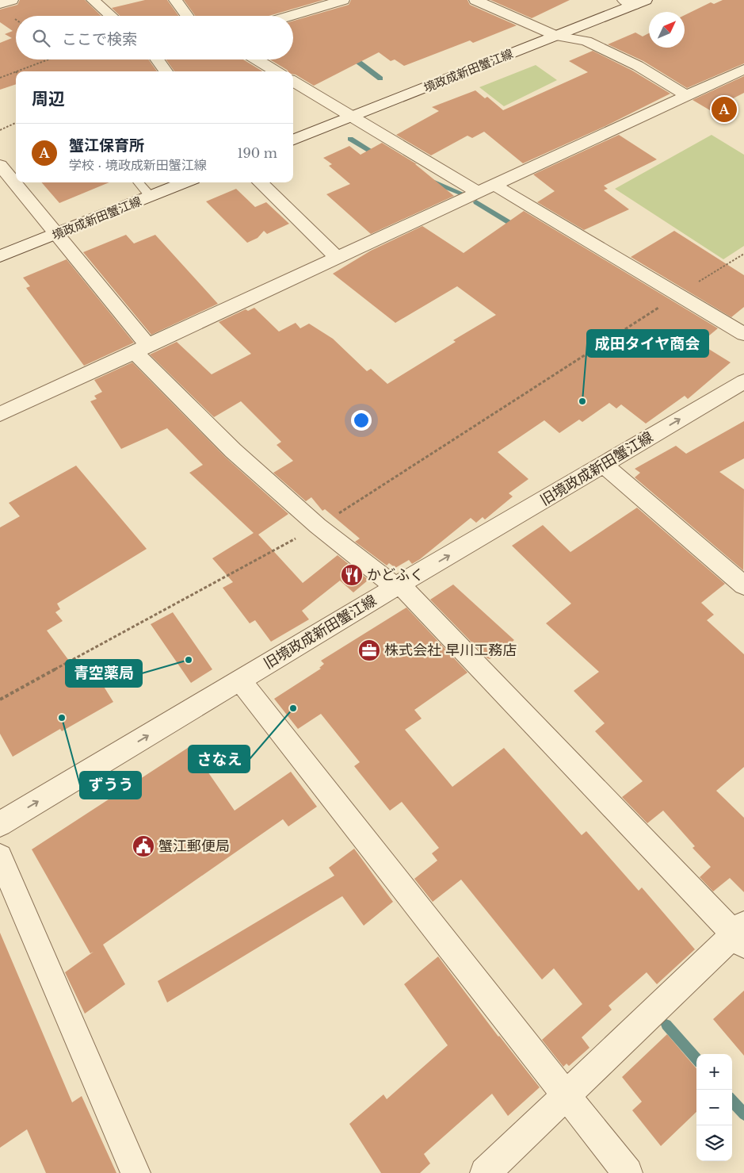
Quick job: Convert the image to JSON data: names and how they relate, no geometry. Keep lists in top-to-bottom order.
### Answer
{
  "streets": {
    "street": ["境政成新田蟹江線", "旧境政成新田蟹江線"]
  },
  "one_way": ["旧境政成新田蟹江線"],
  "places": {
    "other": [
      "成田タイヤ商会",
      "青空薬局",
      "さなえ",
      "ずうう"
    ],
    "restaurant": ["かどふく"],
    "office": ["株式会社 早川工務店"],
    "public building": ["蟹江郵便局"]
  },
  "north": "top right",
  "page": {
    "search": "ここで検索",
    "heading": "周辺",
    "pins": "A",
    "list": [
      {
        "mark": "A",
        "name": "蟹江保育所",
        "note": "学校 · 境政成新田蟹江線",
        "value": "190 m"
      }
    ],
    "map_buttons": ["+", "−"]
  }
}
